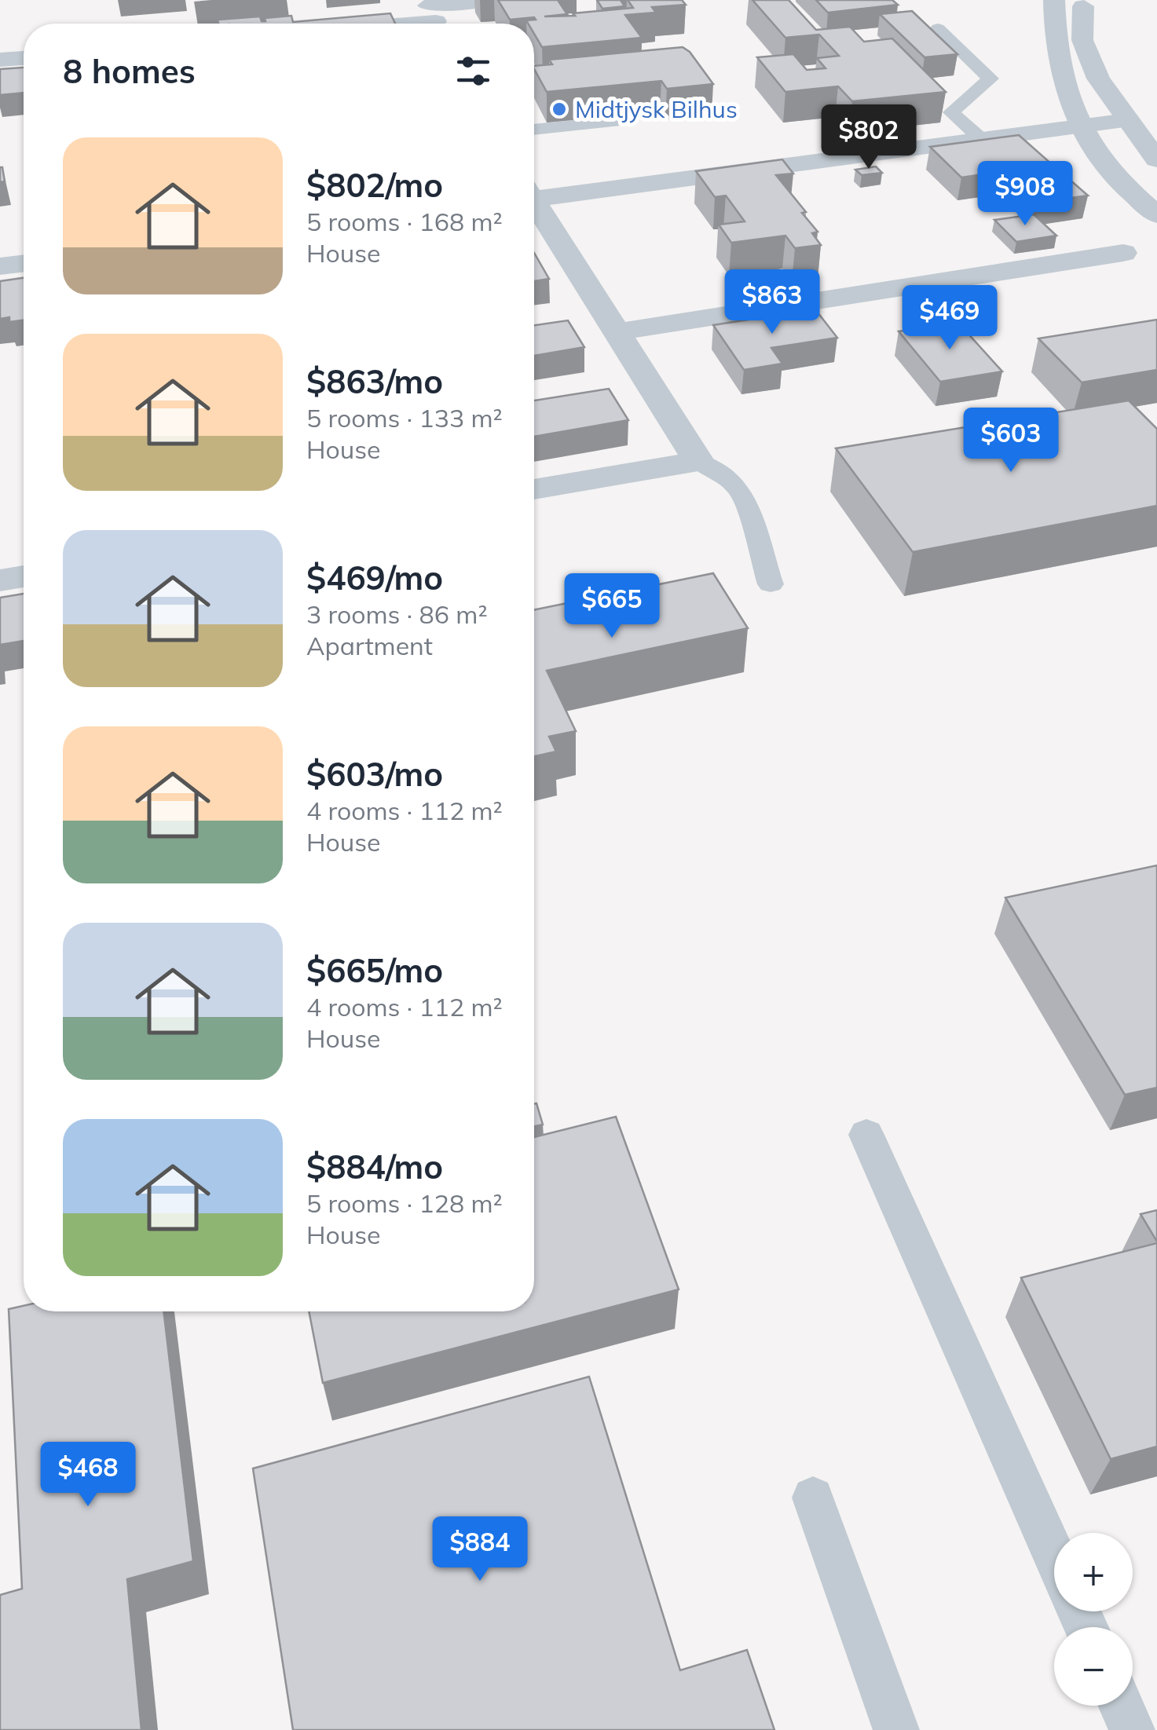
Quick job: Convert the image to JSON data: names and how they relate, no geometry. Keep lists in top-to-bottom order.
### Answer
{
  "places": ["Midtjysk Bilhus"],
  "page": {
    "heading": "8 homes",
    "price": [
      "$802",
      "$908",
      "$863",
      "$469",
      "$603",
      "$665",
      "$468",
      "$884"
    ],
    "list": [
      {
        "name": "$802/mo",
        "note": "5 rooms · 168 m² · House"
      },
      {
        "name": "$863/mo",
        "note": "5 rooms · 133 m² · House"
      },
      {
        "name": "$469/mo",
        "note": "3 rooms · 86 m² · Apartment"
      },
      {
        "name": "$603/mo",
        "note": "4 rooms · 112 m² · House"
      },
      {
        "name": "$665/mo",
        "note": "4 rooms · 112 m² · House"
      },
      {
        "name": "$884/mo",
        "note": "5 rooms · 128 m² · House"
      }
    ],
    "map_buttons": ["+", "−"]
  }
}
